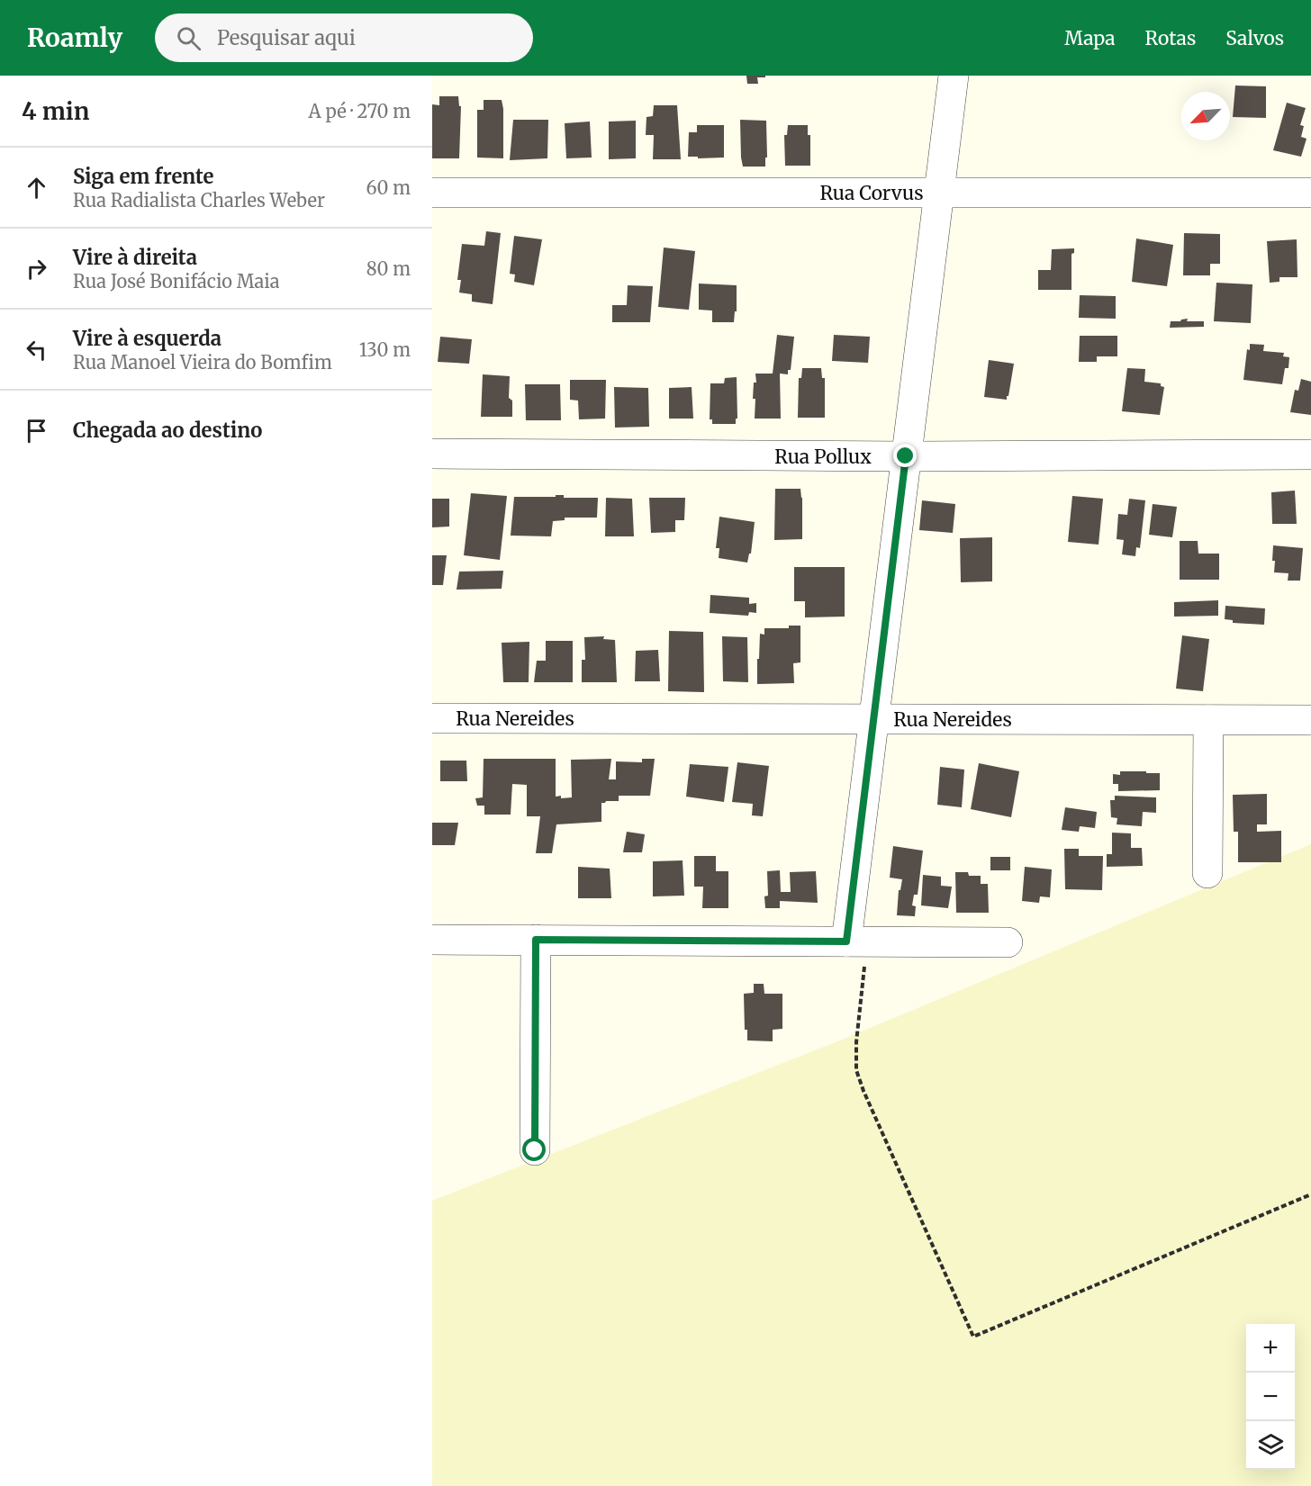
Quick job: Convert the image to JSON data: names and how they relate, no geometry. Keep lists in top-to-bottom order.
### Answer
{
  "streets": {
    "street": ["Rua Corvus", "Rua Pollux", "Rua Nereides"]
  },
  "north": "bottom left",
  "page": {
    "header": "Roamly",
    "search": "Pesquisar aqui",
    "nav": ["Mapa", "Rotas", "Salvos"],
    "heading": ["4 min", "A pé · 270 m"],
    "list": [
      ["Siga em frente", "Rua Radialista Charles Weber", "60 m"],
      ["Vire à direita", "Rua José Bonifácio Maia", "80 m"],
      ["Vire à esquerda", "Rua Manoel Vieira do Bomfim", "130 m"],
      "Chegada ao destino"
    ],
    "map_buttons": ["+", "−"]
  }
}
